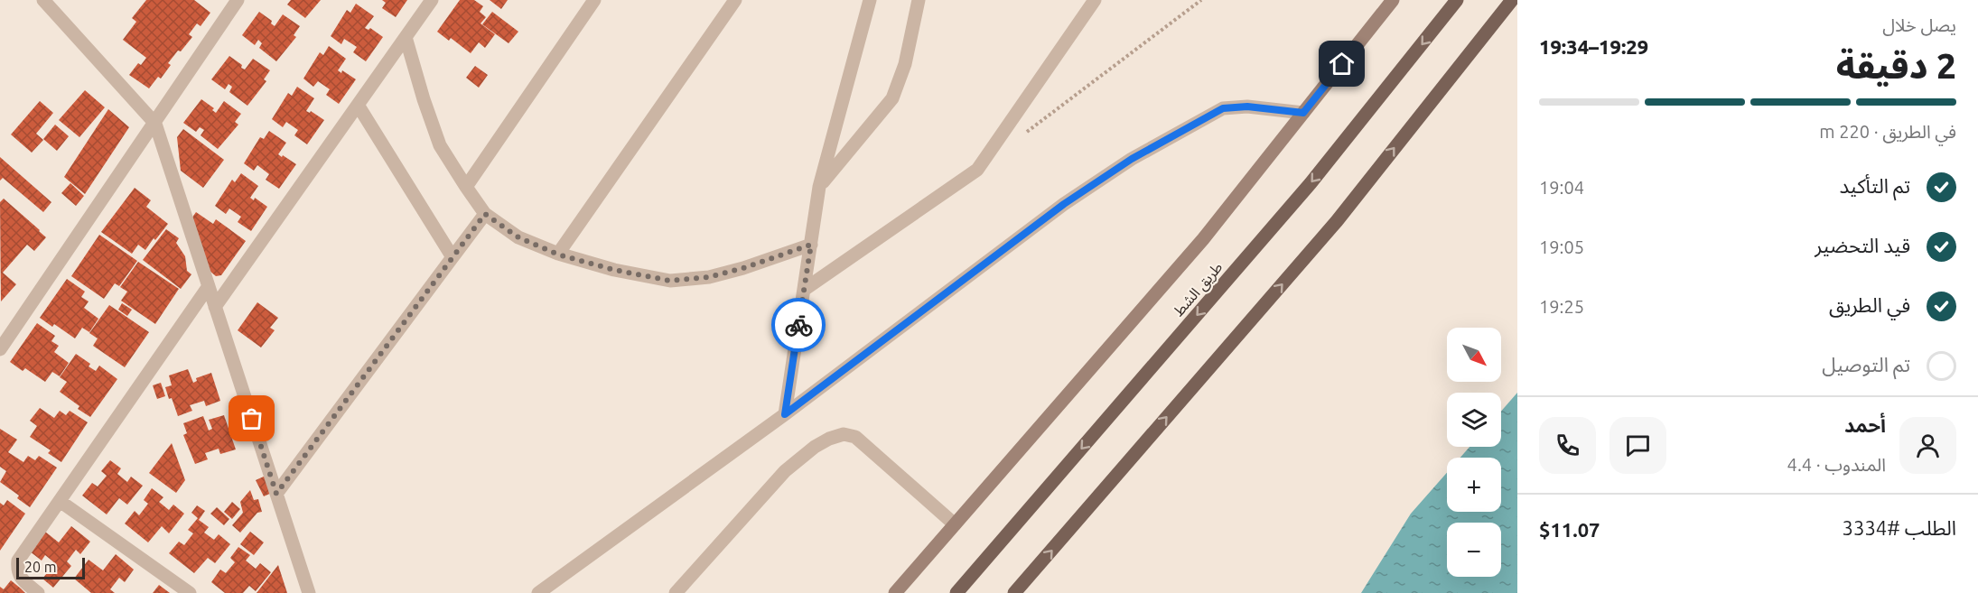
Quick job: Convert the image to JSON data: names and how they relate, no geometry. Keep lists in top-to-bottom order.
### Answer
{
  "streets": {
    "main road": ["طريق الشط"]
  },
  "scale_bar": "20 m",
  "north": "bottom right",
  "page": {
    "heading": ["2 دقيقة", "يصل خلال", "19:29–19:34"],
    "panel": [
      "أحمد",
      "المندوب · 4.4",
      "الطلب #3334",
      "$11.07"
    ],
    "bar": "في الطريق · 220 m",
    "list": [
      ["تم التأكيد", "19:04"],
      ["قيد التحضير", "19:05"],
      ["في الطريق", "19:25"],
      "تم التوصيل"
    ],
    "map_buttons": ["+", "−"],
    "scale": "20 m"
  }
}
